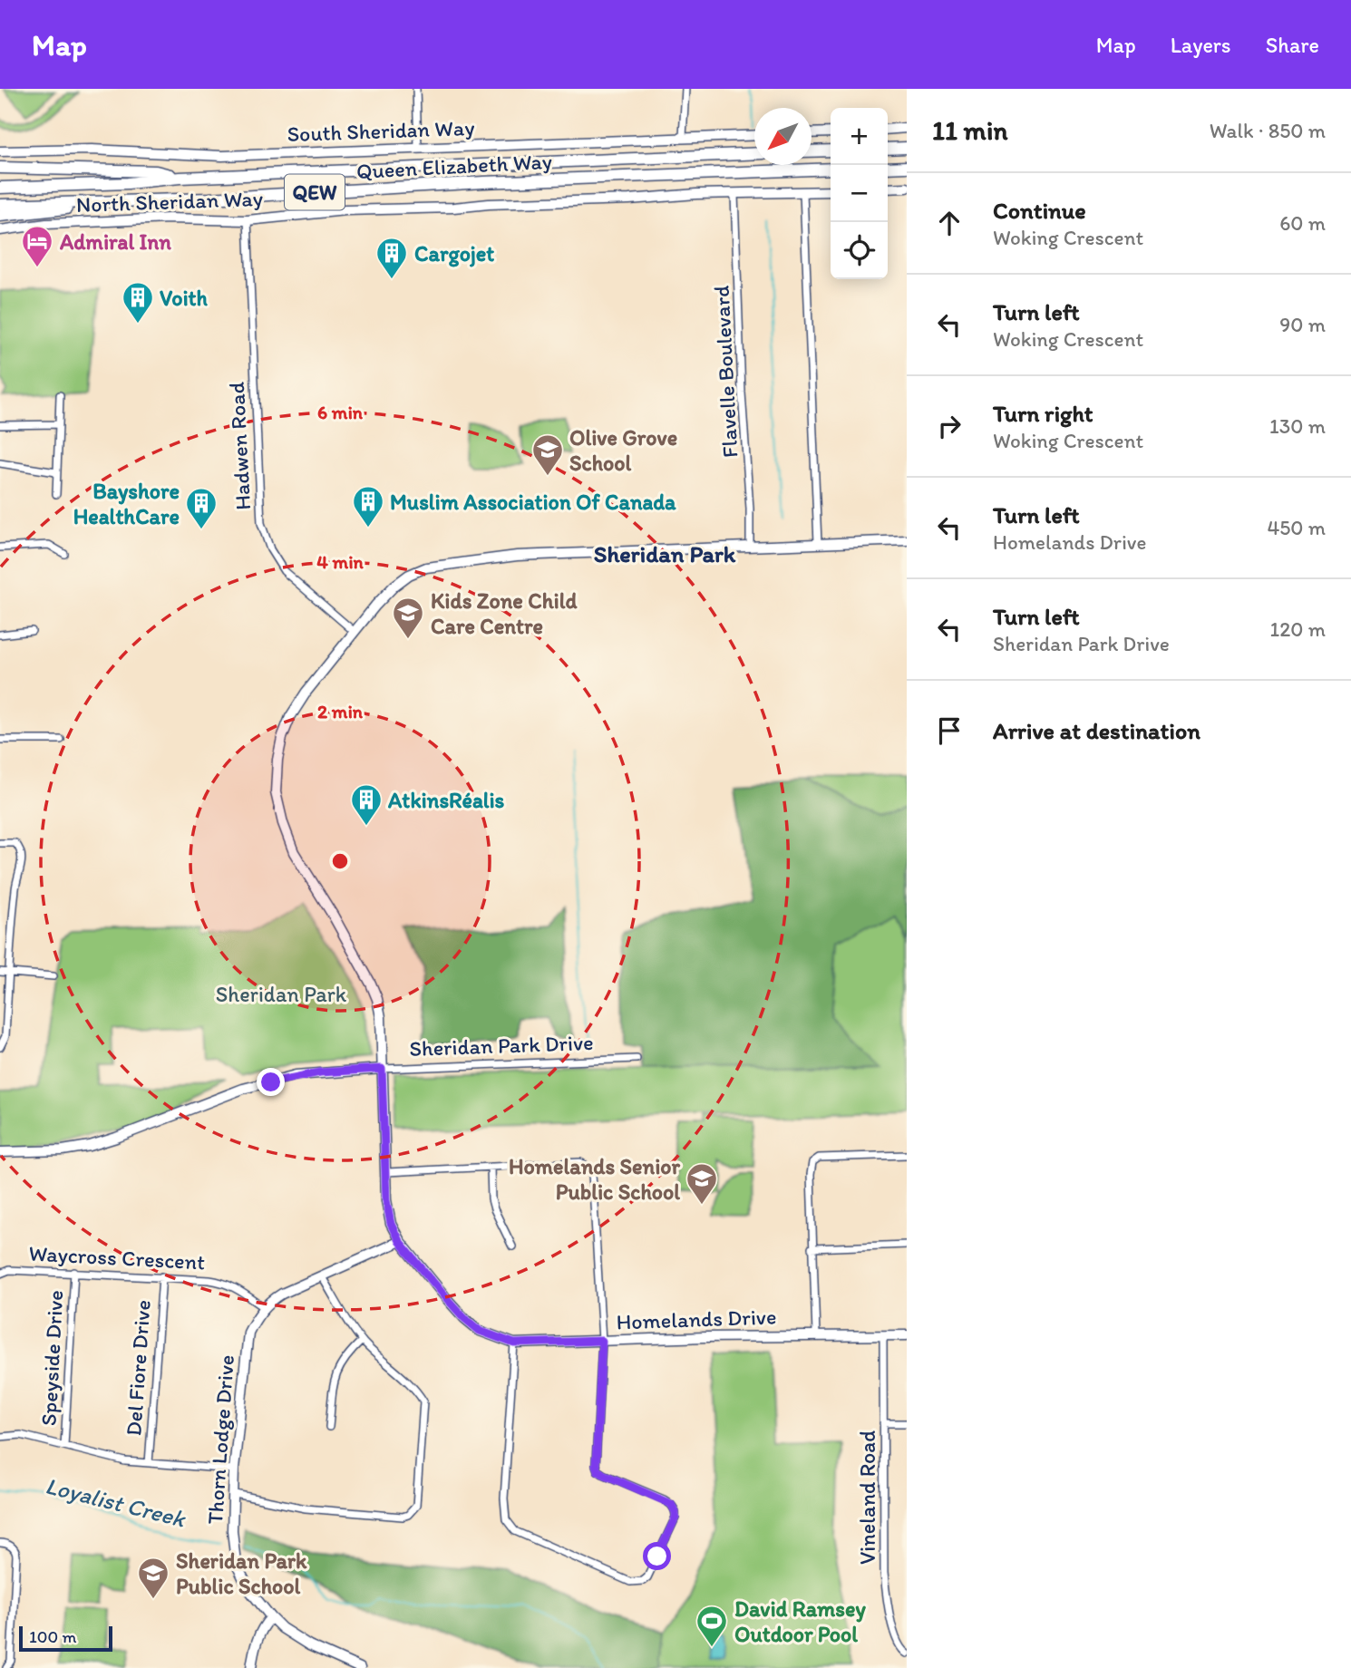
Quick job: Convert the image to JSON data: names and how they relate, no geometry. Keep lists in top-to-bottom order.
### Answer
{
  "streets": {
    "highway": ["Queen Elizabeth Way", "QEW"],
    "street": [
      "South Sheridan Way",
      "North Sheridan Way",
      "Flavelle Boulevard",
      "Hadwen Road",
      "Sheridan Park Drive",
      "Waycross Crescent",
      "Homelands Drive",
      "Speyside Drive",
      "Del Fiore Drive",
      "Thorn Lodge Drive",
      "Vineland Road"
    ]
  },
  "crossings": [
    ["North Sheridan Way", "Flavelle Boulevard"],
    ["North Sheridan Way", "Hadwen Road"],
    ["Flavelle Boulevard", "Homelands Drive"],
    ["Hadwen Road", "Homelands Drive"],
    ["Sheridan Park Drive", "Homelands Drive"],
    ["Waycross Crescent", "Speyside Drive"],
    ["Waycross Crescent", "Del Fiore Drive"],
    ["Waycross Crescent", "Thorn Lodge Drive"],
    ["Homelands Drive", "Thorn Lodge Drive"],
    ["Homelands Drive", "Vineland Road"]
  ],
  "districts": ["Sheridan Park"],
  "water": ["Loyalist Creek"],
  "parks": ["Sheridan Park"],
  "places": {
    "hotel": ["Admiral Inn"],
    "building": [
      "Cargojet",
      "Voith",
      "Muslim Association Of Canada",
      "Bayshore HealthCare",
      "AtkinsRéalis"
    ],
    "school or university": [
      "Olive Grove School",
      "Kids Zone Child Care Centre",
      "Homelands Senior Public School",
      "Sheridan Park Public School"
    ],
    "sports": ["David Ramsey Outdoor Pool"]
  },
  "scale_bar": "100 m",
  "north": "bottom left",
  "page": {
    "header": "Map",
    "nav": ["Map", "Layers", "Share"],
    "heading": ["11 min", "Walk · 850 m"],
    "map_buttons": ["+", "−"],
    "list": [
      ["Continue", "Woking Crescent", "60 m"],
      ["Turn left", "Woking Crescent", "90 m"],
      ["Turn right", "Woking Crescent", "130 m"],
      ["Turn left", "Homelands Drive", "450 m"],
      ["Turn left", "Sheridan Park Drive", "120 m"],
      "Arrive at destination"
    ],
    "scale": "100 m"
  },
  "rings": ["6 min", "4 min", "2 min"]
}
